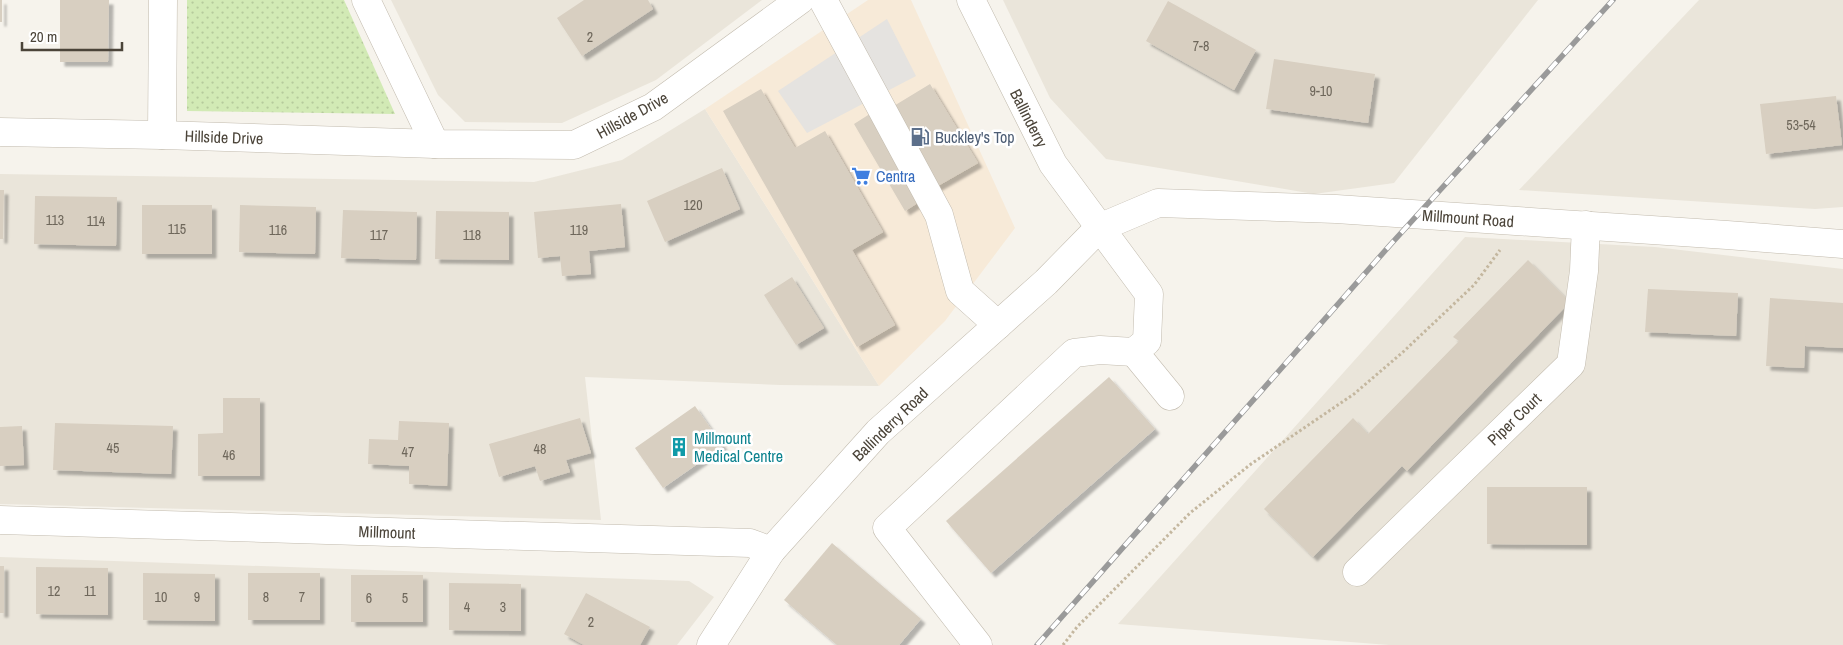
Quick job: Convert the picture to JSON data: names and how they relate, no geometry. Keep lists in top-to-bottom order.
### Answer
{
  "streets": {
    "street": [
      "Hillside Drive",
      "Ballinderry",
      "Millmount Road",
      "Piper Court",
      "Ballinderry Road",
      "Millmount"
    ]
  },
  "crossings": [
    ["Ballinderry", "Millmount Road"],
    ["Ballinderry", "Ballinderry Road"],
    ["Millmount Road", "Piper Court"],
    ["Millmount Road", "Ballinderry Road"],
    ["Ballinderry Road", "Millmount"]
  ],
  "places": {
    "fuel station": ["Buckley's Top"],
    "supermarket": ["Centra"],
    "building": ["Millmount Medical Centre"]
  },
  "house_numbers": [
    "2",
    "7-8",
    "9-10",
    "53-54",
    "120",
    "113",
    "114",
    "115",
    "116",
    "119",
    "117",
    "118",
    "45",
    "48",
    "47",
    "46",
    "12",
    "11",
    "10",
    "9",
    "8",
    "7",
    "6",
    "5",
    "4",
    "3",
    "2"
  ],
  "scale_bar": "20 m"
}
